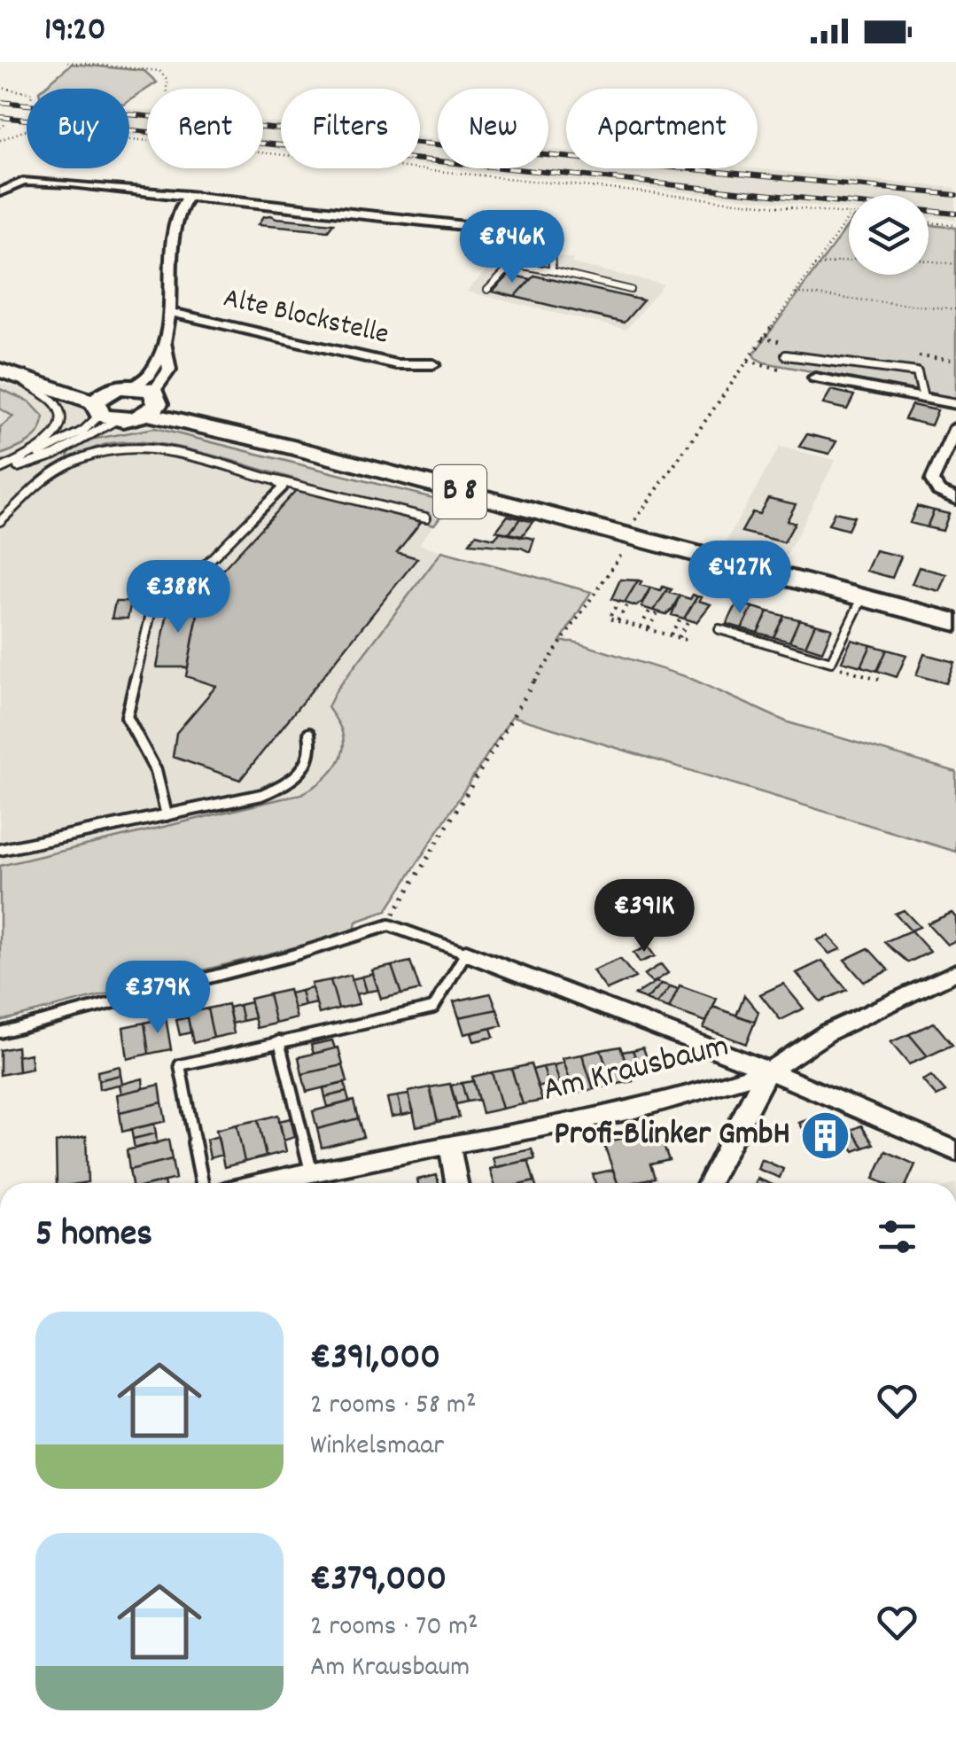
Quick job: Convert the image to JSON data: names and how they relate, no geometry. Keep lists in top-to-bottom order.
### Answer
{
  "streets": {
    "main road": ["B 8"],
    "street": ["Alte Blockstelle", "Am Krausbaum"]
  },
  "places": {
    "building": ["Profi-Blinker GmbH"]
  },
  "page": {
    "status": "19:20",
    "chip": [
      "Buy",
      "Rent",
      "Filters",
      "New",
      "Apartment"
    ],
    "price": [
      "€846K",
      "€427K",
      "€388K",
      "€391K",
      "€379K"
    ],
    "heading": "5 homes",
    "list": [
      {
        "name": "€391,000",
        "note": "2 rooms · 58 m² · Winkelsmaar"
      },
      {
        "name": "€379,000",
        "note": "2 rooms · 70 m² · Am Krausbaum"
      }
    ]
  }
}
